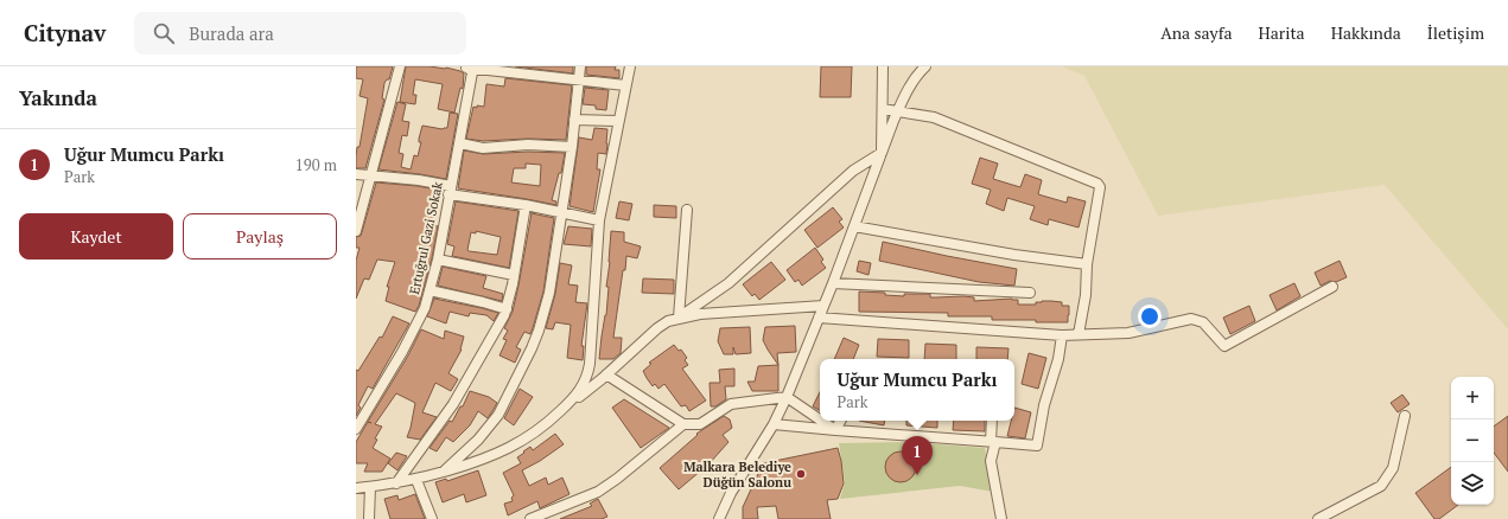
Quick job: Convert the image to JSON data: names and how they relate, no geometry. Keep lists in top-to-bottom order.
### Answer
{
  "streets": {
    "street": ["Ertuğrul Gazi Sokak"]
  },
  "places": ["Malkara Belediye Düğün Salonu"],
  "page": {
    "header": "Citynav",
    "search": "Burada ara",
    "nav": [
      "Ana sayfa",
      "Harita",
      "Hakkında",
      "İletişim"
    ],
    "heading": "Yakında",
    "list": [
      {
        "mark": "1",
        "name": "Uğur Mumcu Parkı",
        "note": "Park",
        "value": "190 m"
      }
    ],
    "buttons": ["Kaydet", "Paylaş"],
    "popup": ["Uğur Mumcu Parkı", "Park"],
    "map_buttons": ["+", "−"],
    "pins": "1"
  }
}
